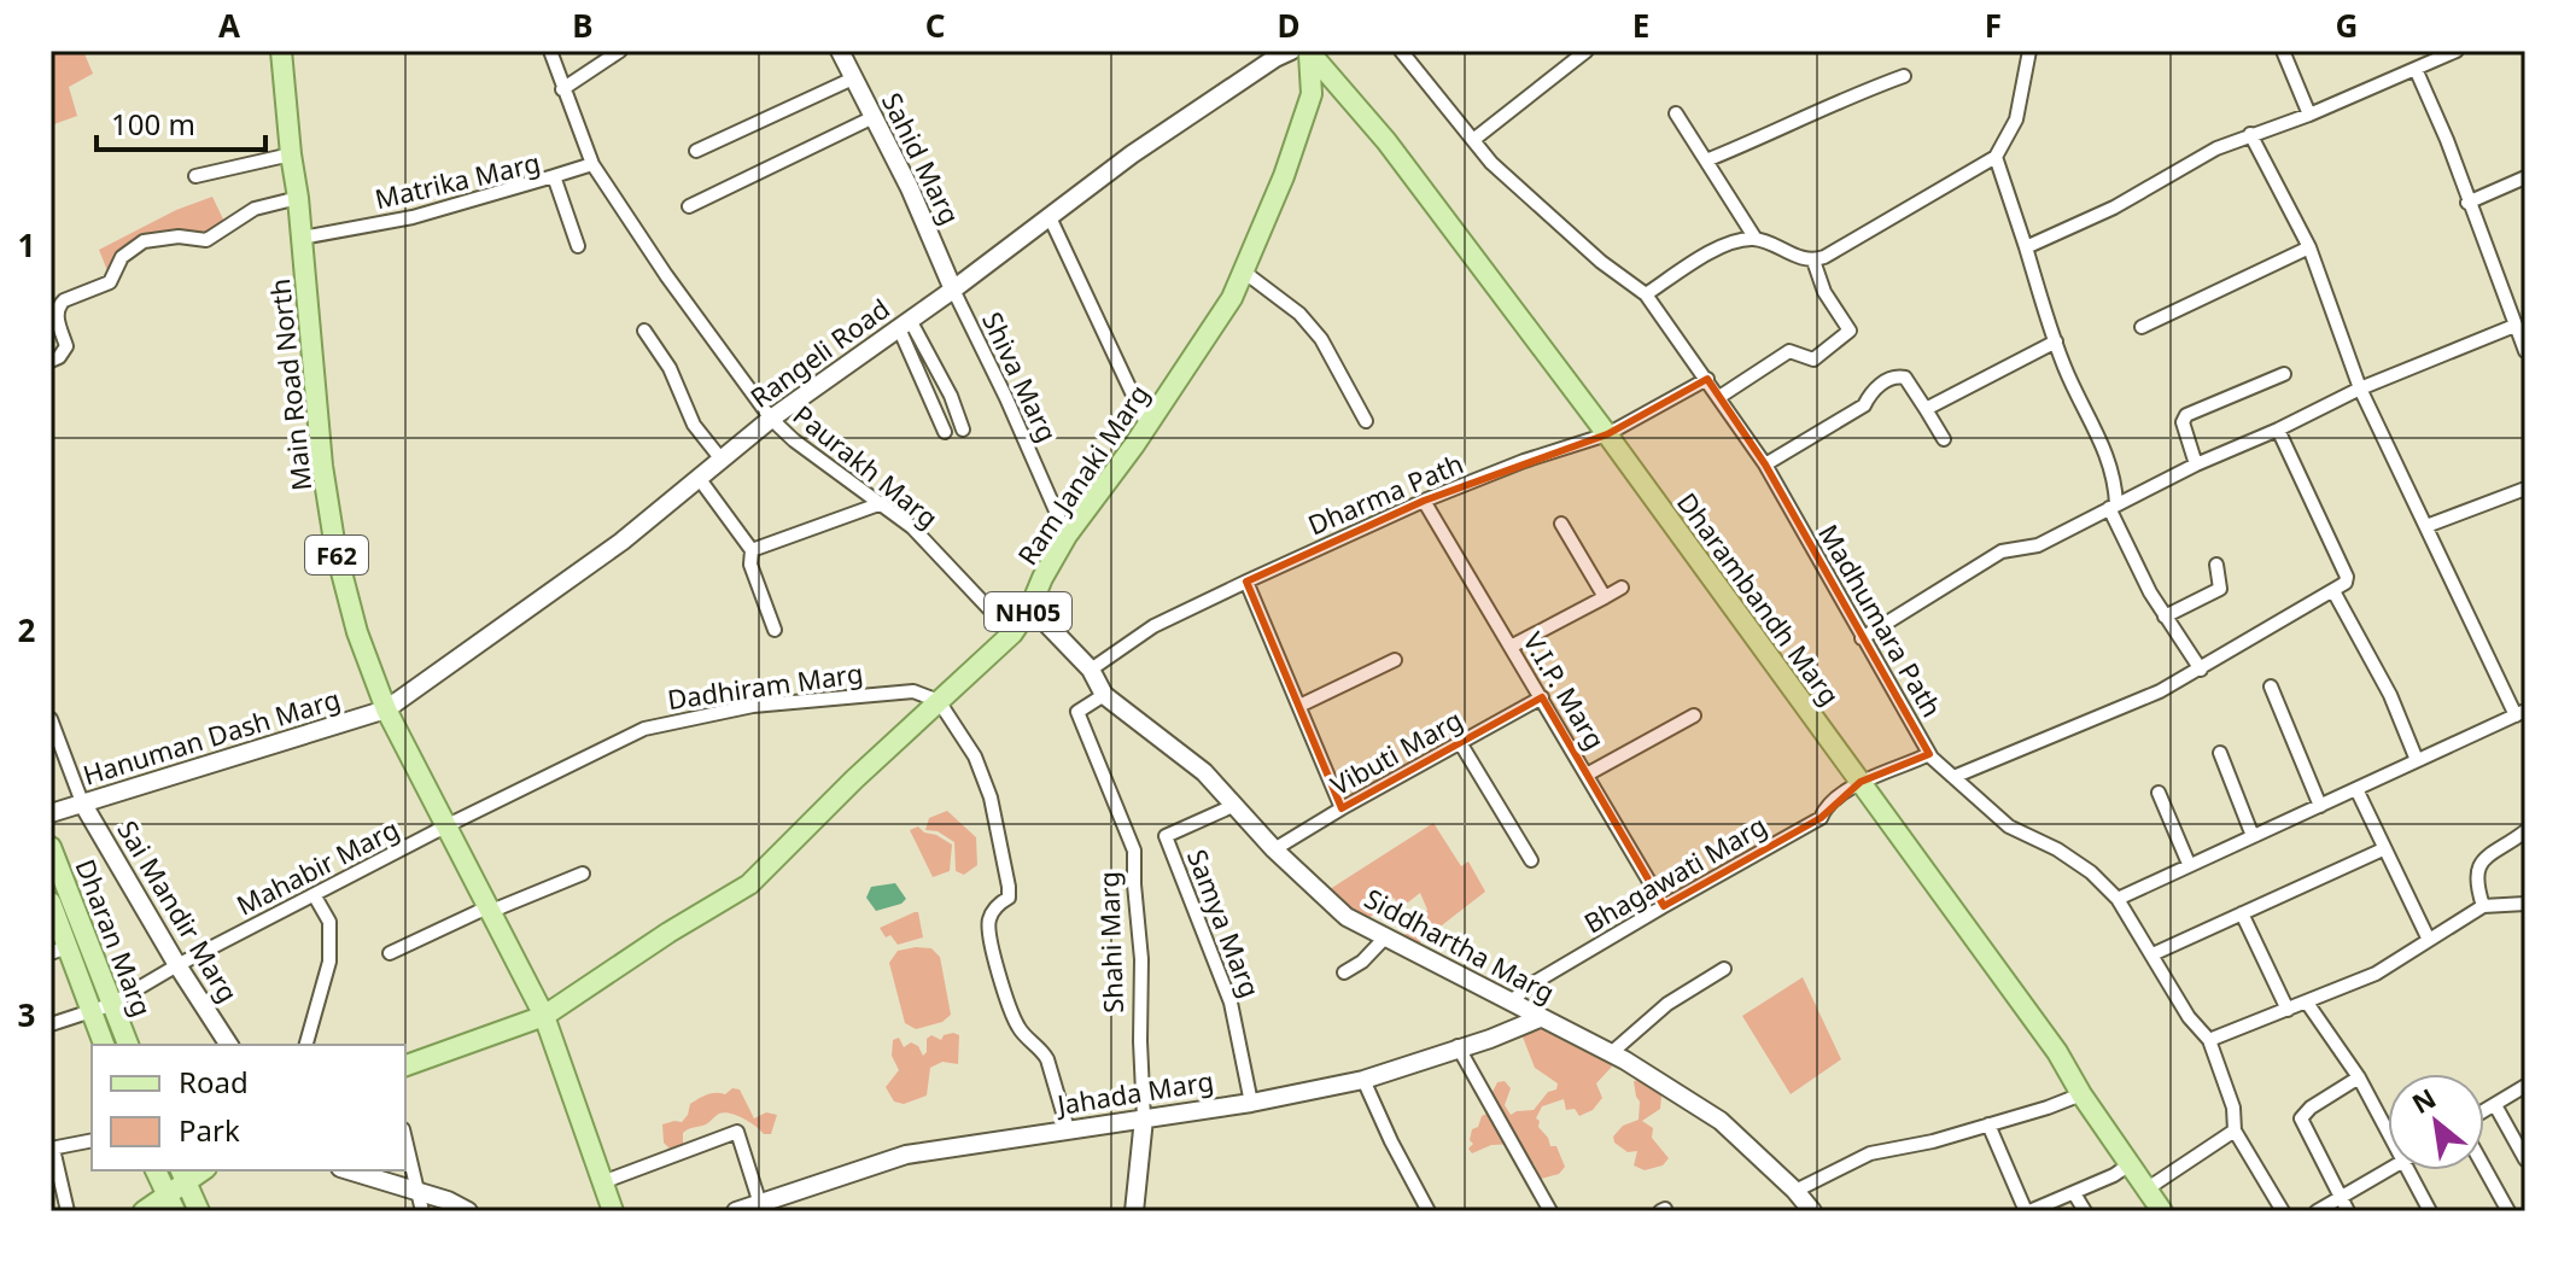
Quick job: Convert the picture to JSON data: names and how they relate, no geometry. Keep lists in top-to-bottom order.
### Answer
{
  "streets": {
    "main road": [
      "Main Road North",
      "Ram Janaki Marg",
      "F62",
      "Dharambandh Marg",
      "NH05",
      "Dharan Marg"
    ],
    "street": [
      "Sahid Marg",
      "Matrika Marg",
      "Rangeli Road",
      "Shiva Marg",
      "Paurakh Marg",
      "Dharma Path",
      "Madhumara Path",
      "Dadhiram Marg",
      "V.I.P. Marg",
      "Hanuman Dash Marg",
      "Vibuti Marg",
      "Mahabir Marg",
      "Bhagawati Marg",
      "Sai Mandir Marg",
      "Samya Marg",
      "Shahi Marg",
      "Siddhartha Marg",
      "Jahada Marg"
    ]
  },
  "crossings": [
    ["Sahid Marg", "Rangeli Road"],
    ["Sahid Marg", "Shiva Marg"],
    ["Matrika Marg", "Main Road North"],
    ["Rangeli Road", "Shiva Marg"],
    ["Rangeli Road", "Main Road North"],
    ["Rangeli Road", "Paurakh Marg"],
    ["Rangeli Road", "Ram Janaki Marg"],
    ["Rangeli Road", "Dharambandh Marg"],
    ["Rangeli Road", "Hanuman Dash Marg"],
    ["Shiva Marg", "Ram Janaki Marg"],
    ["Main Road North", "Ram Janaki Marg"],
    ["Main Road North", "F62"],
    ["Main Road North", "NH05"],
    ["Main Road North", "Dadhiram Marg"],
    ["Main Road North", "Hanuman Dash Marg"],
    ["Main Road North", "Mahabir Marg"],
    ["Paurakh Marg", "Ram Janaki Marg"],
    ["Ram Janaki Marg", "F62"],
    ["Ram Janaki Marg", "Dharambandh Marg"],
    ["Ram Janaki Marg", "NH05"],
    ["Ram Janaki Marg", "Dadhiram Marg"],
    ["Ram Janaki Marg", "Siddhartha Marg"],
    ["Dharma Path", "Dharambandh Marg"],
    ["Dharma Path", "Madhumara Path"],
    ["Dharma Path", "V.I.P. Marg"],
    ["Dharma Path", "Siddhartha Marg"],
    ["F62", "NH05"],
    ["Dharambandh Marg", "Bhagawati Marg"],
    ["Madhumara Path", "Bhagawati Marg"],
    ["Dadhiram Marg", "Mahabir Marg"],
    ["V.I.P. Marg", "Vibuti Marg"],
    ["V.I.P. Marg", "Bhagawati Marg"],
    ["Hanuman Dash Marg", "Sai Mandir Marg"],
    ["Vibuti Marg", "Siddhartha Marg"],
    ["Mahabir Marg", "Sai Mandir Marg"],
    ["Mahabir Marg", "Dharan Marg"],
    ["Bhagawati Marg", "Siddhartha Marg"],
    ["Samya Marg", "Siddhartha Marg"],
    ["Samya Marg", "Jahada Marg"],
    ["Shahi Marg", "Siddhartha Marg"],
    ["Shahi Marg", "Jahada Marg"],
    ["Siddhartha Marg", "Jahada Marg"]
  ],
  "legend": ["Road", "Park"],
  "scale_bar": "100 m",
  "north": "top left",
  "grid": {
    "columns": [
      "A",
      "B",
      "C",
      "D",
      "E",
      "F",
      "G"
    ],
    "rows": ["1", "2", "3"]
  }
}
